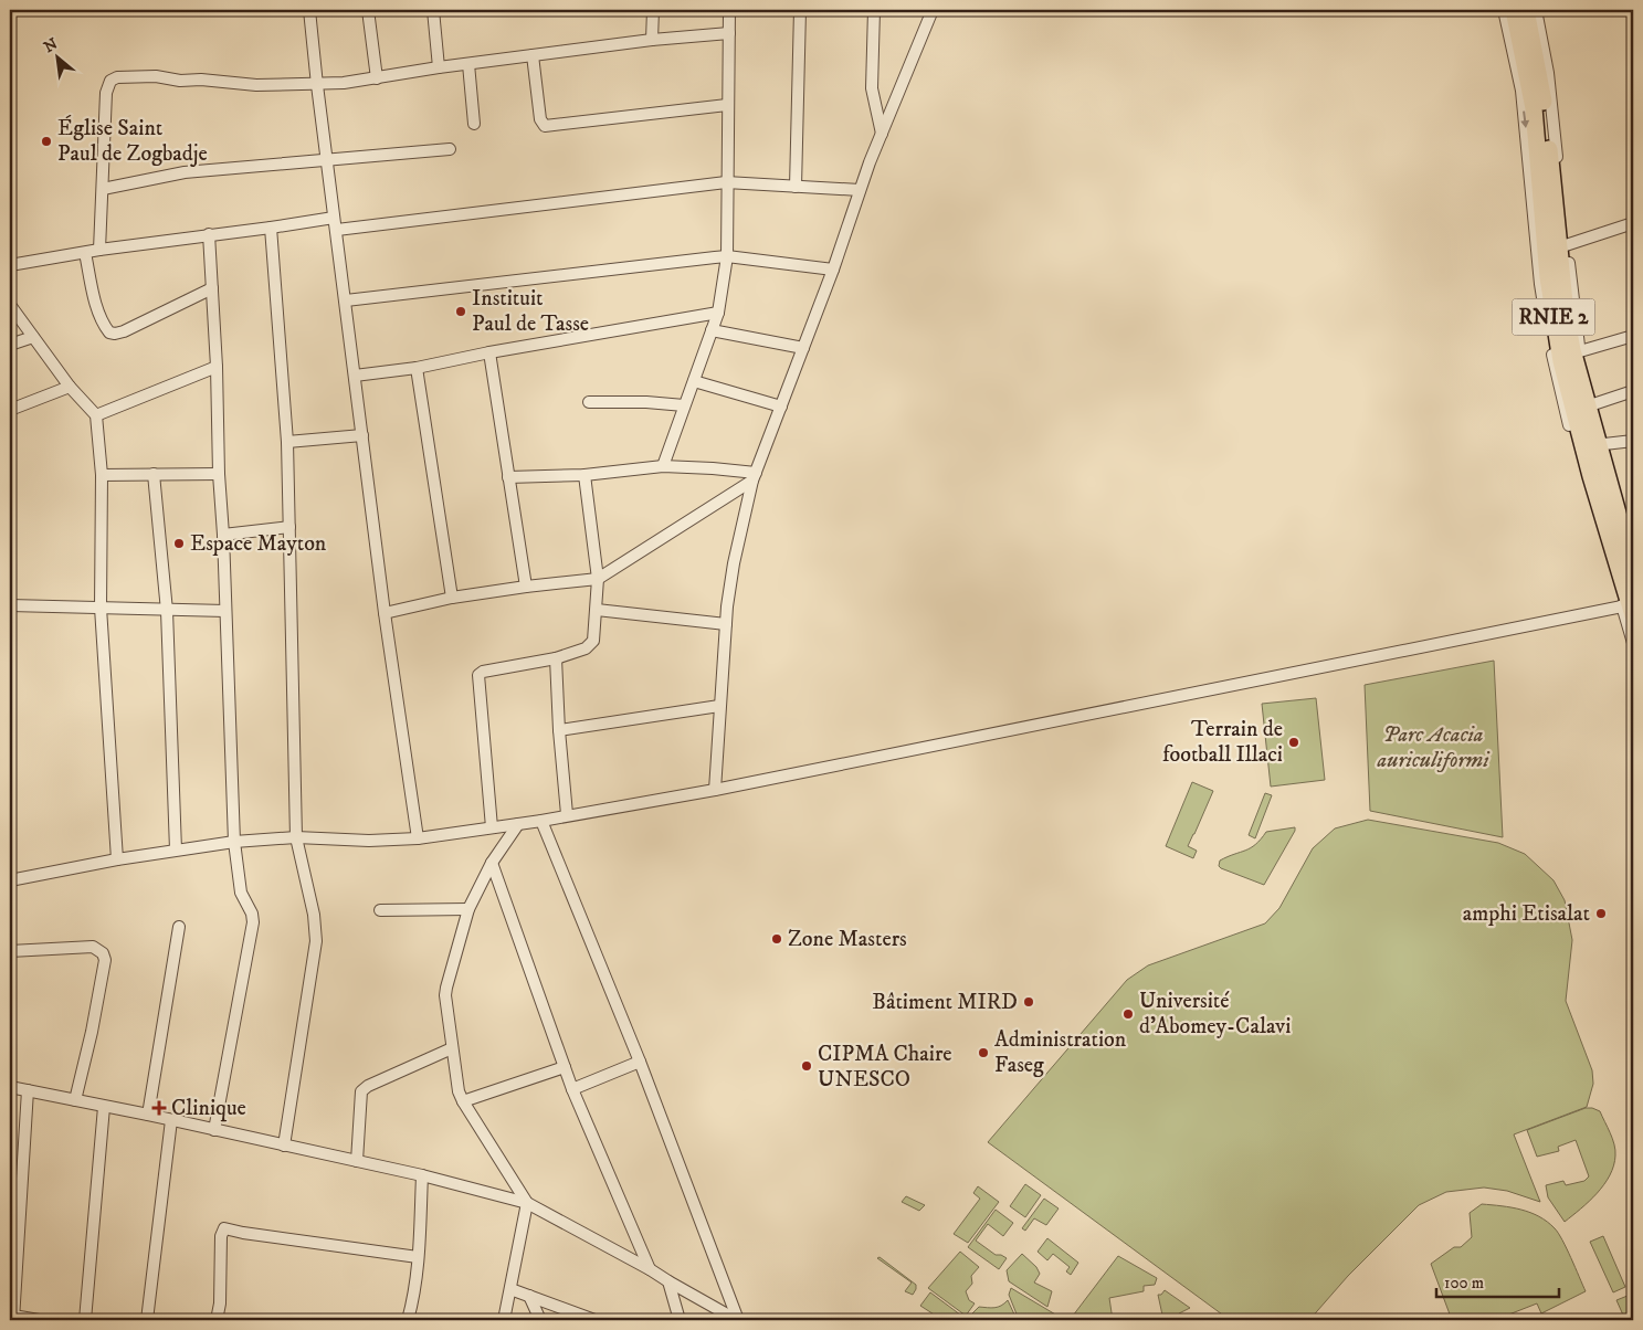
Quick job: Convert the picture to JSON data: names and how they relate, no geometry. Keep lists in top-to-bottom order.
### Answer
{
  "streets": {
    "highway": ["RNIE 2"]
  },
  "parks": ["Parc Acacia auriculiformi"],
  "places": {
    "other": [
      "Église Saint Paul de Zogbadje",
      "Instituit Paul de Tasse",
      "Espace Mayton",
      "Terrain de football Illaci",
      "amphi Etisalat",
      "Zone Masters",
      "Bâtiment MIRD",
      "Université d'Abomey-Calavi",
      "Administration Faseg",
      "CIPMA Chaire UNESCO"
    ],
    "health": ["Clinique"]
  },
  "scale_bar": "100 m",
  "north": "top left"
}
